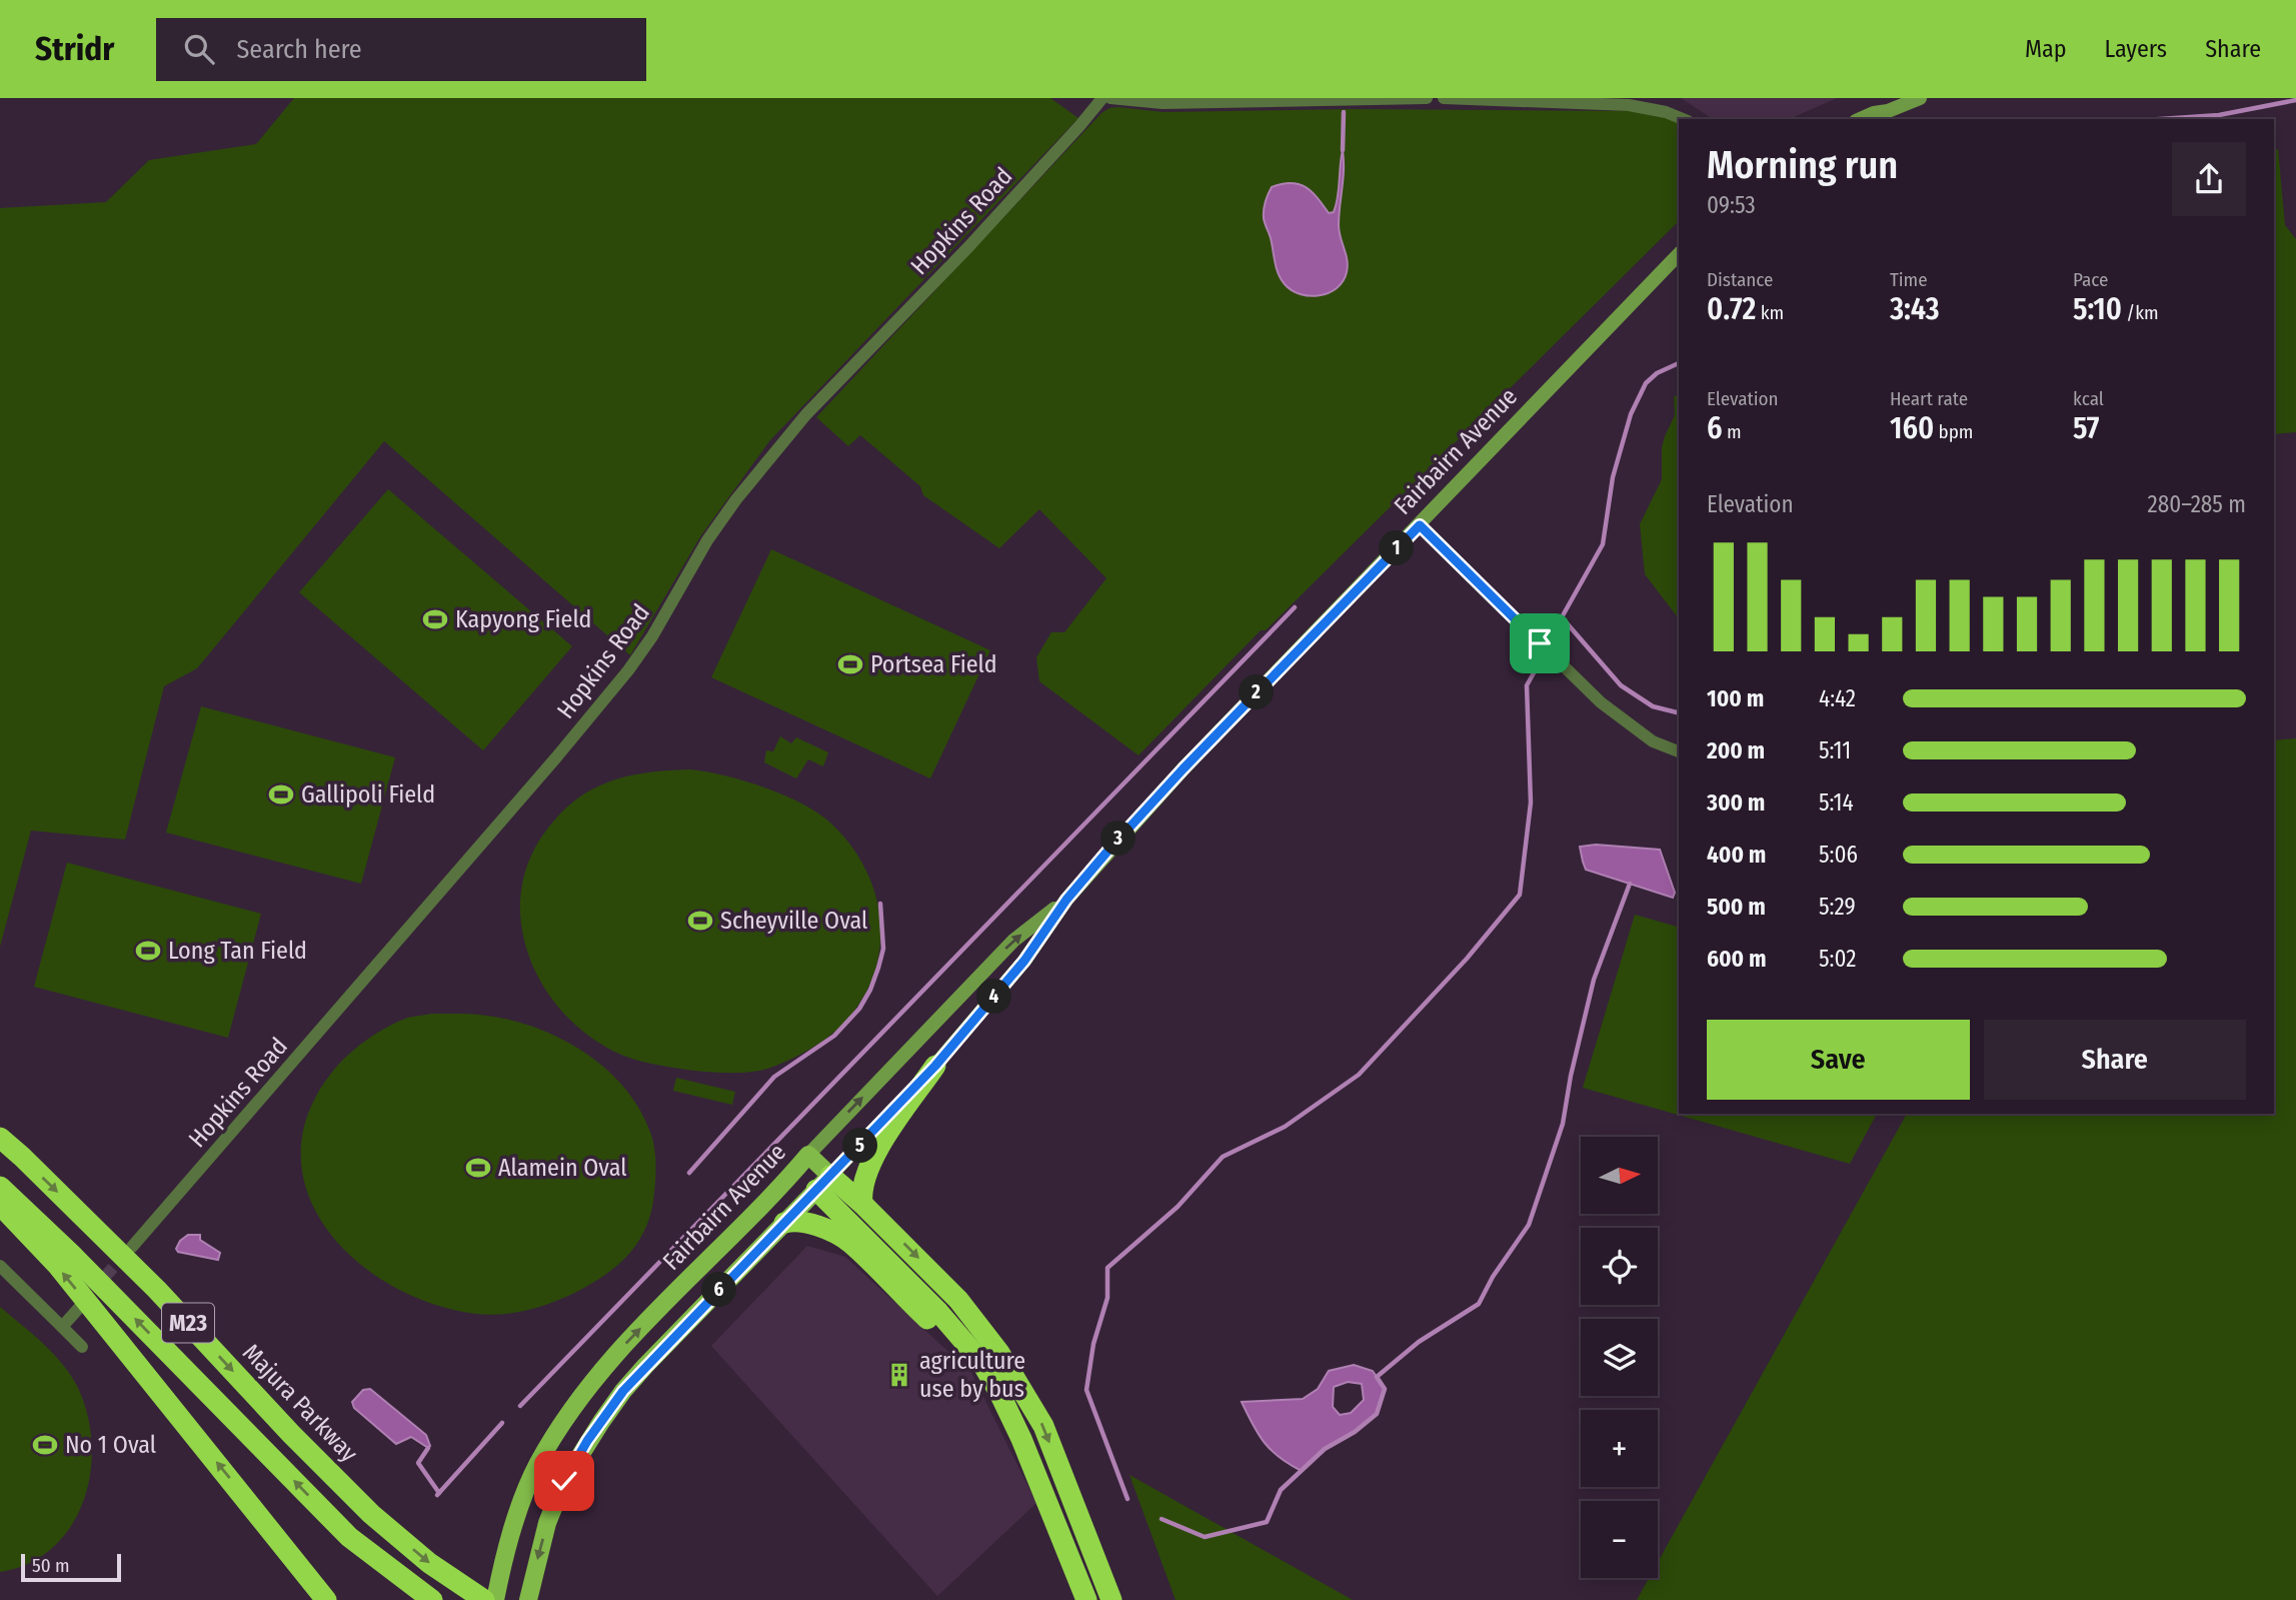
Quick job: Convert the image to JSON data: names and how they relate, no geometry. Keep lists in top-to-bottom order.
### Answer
{
  "streets": {
    "highway": ["M23", "Majura Parkway"],
    "main road": ["Fairbairn Avenue"],
    "street": ["Hopkins Road"]
  },
  "crossings": [
    ["Fairbairn Avenue", "Majura Parkway"]
  ],
  "places": {
    "sports": [
      "Kapyong Field",
      "Portsea Field",
      "Gallipoli Field",
      "Scheyville Oval",
      "Long Tan Field",
      "Alamein Oval",
      "No 1 Oval"
    ],
    "building": ["agriculture use by bus"]
  },
  "scale_bar": "50 m",
  "north": "right",
  "page": {
    "header": "Stridr",
    "search": "Search here",
    "nav": ["Map", "Layers", "Share"],
    "heading": ["Morning run", "09:53"],
    "stats": [
      ["Distance", "0.72 km"],
      ["Time", "3:43"],
      ["Pace", "5:10 /km"],
      ["Elevation", "6 m"],
      ["Heart rate", "160 bpm"],
      ["kcal", "57"]
    ],
    "chart": ["Elevation", "280–285 m"],
    "pins": [
      "1",
      "2",
      "3",
      "4",
      "5",
      "6"
    ],
    "list": [
      {
        "name": "100 m",
        "note": "4:42"
      },
      {
        "name": "200 m",
        "note": "5:11"
      },
      {
        "name": "300 m",
        "note": "5:14"
      },
      {
        "name": "400 m",
        "note": "5:06"
      },
      {
        "name": "500 m",
        "note": "5:29"
      },
      {
        "name": "600 m",
        "note": "5:02"
      }
    ],
    "buttons": ["Save", "Share"],
    "map_buttons": ["+", "−"],
    "scale": "50 m"
  }
}
